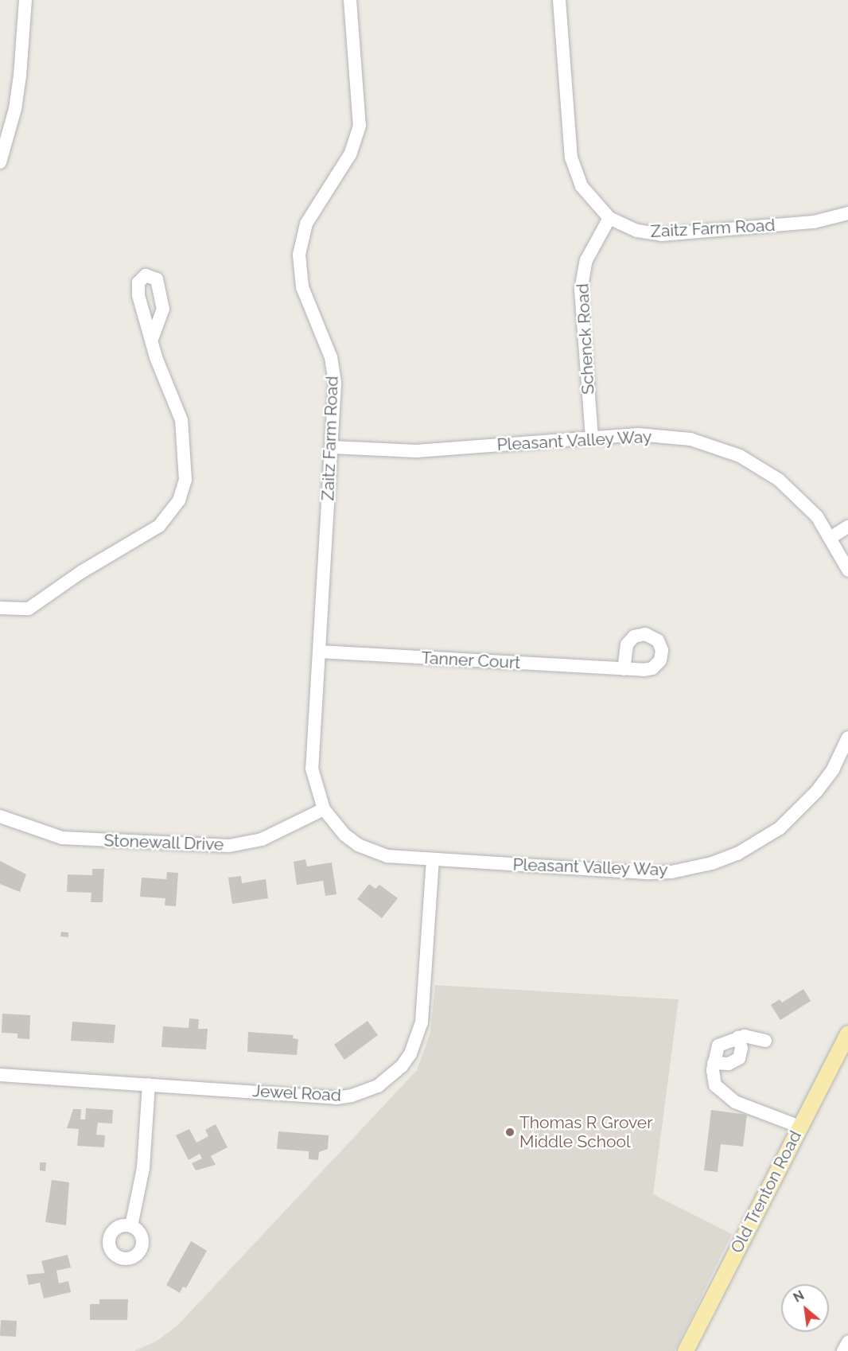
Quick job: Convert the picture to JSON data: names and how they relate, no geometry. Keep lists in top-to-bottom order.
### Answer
{
  "streets": {
    "main road": ["Old Trenton Road"],
    "street": [
      "Zaitz Farm Road",
      "Schenck Road",
      "Pleasant Valley Way",
      "Tanner Court",
      "Stonewall Drive",
      "Jewel Road"
    ]
  },
  "crossings": [
    ["Zaitz Farm Road", "Schenck Road"],
    ["Zaitz Farm Road", "Pleasant Valley Way"],
    ["Zaitz Farm Road", "Tanner Court"],
    ["Zaitz Farm Road", "Stonewall Drive"],
    ["Schenck Road", "Pleasant Valley Way"],
    ["Pleasant Valley Way", "Stonewall Drive"],
    ["Pleasant Valley Way", "Jewel Road"]
  ],
  "places": ["Thomas R Grover Middle School"],
  "north": "top left"
}
